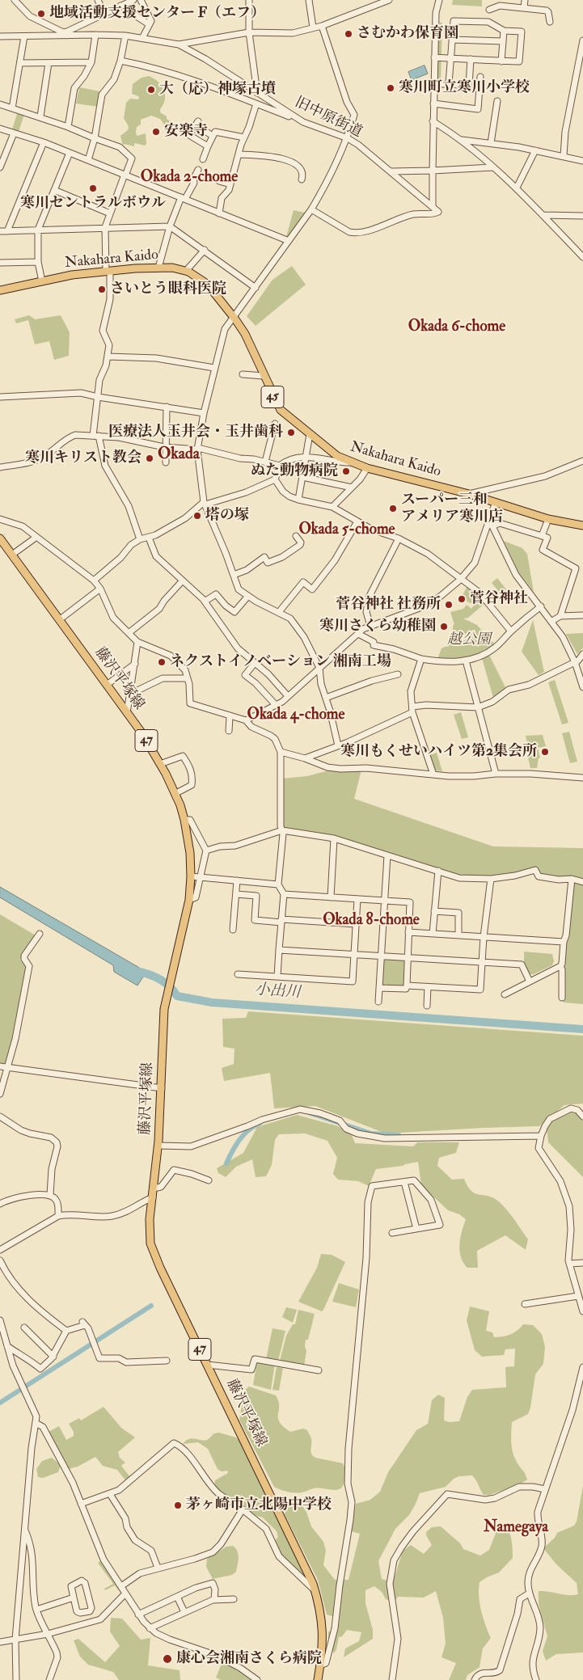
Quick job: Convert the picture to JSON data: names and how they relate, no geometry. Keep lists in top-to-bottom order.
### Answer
{
  "streets": {
    "main road": [
      "Nakahara Kaido",
      "45",
      "藤沢平塚線",
      "47"
    ],
    "street": ["旧中原街道"]
  },
  "districts": [
    "Okada 2-chome",
    "Okada 6-chome",
    "Okada",
    "Okada 5-chome",
    "Okada 4-chome",
    "Okada 8-chome",
    "Namegaya"
  ],
  "water": ["小出川"],
  "parks": ["越公園"],
  "places": [
    "地域活動支援センター F（エフ）",
    "さむかわ保育園",
    "寒川町立寒川小学校",
    "大（応）神塚古墳",
    "安楽寺",
    "寒川セントラルボウル",
    "さいとう眼科医院",
    "医療法人玉井会・玉井歯科",
    "寒川キリスト教会",
    "ぬた動物病院",
    "スーパー三和 アメリア寒川店",
    "塔の塚",
    "菅谷神社",
    "菅谷神社 社務所",
    "寒川さくら幼稚園",
    "ネクストイノベーション 湘南工場",
    "寒川もくせいハイツ第2集会所",
    "茅ヶ崎市立北陽中学校",
    "康心会湘南さくら病院"
  ]
}
